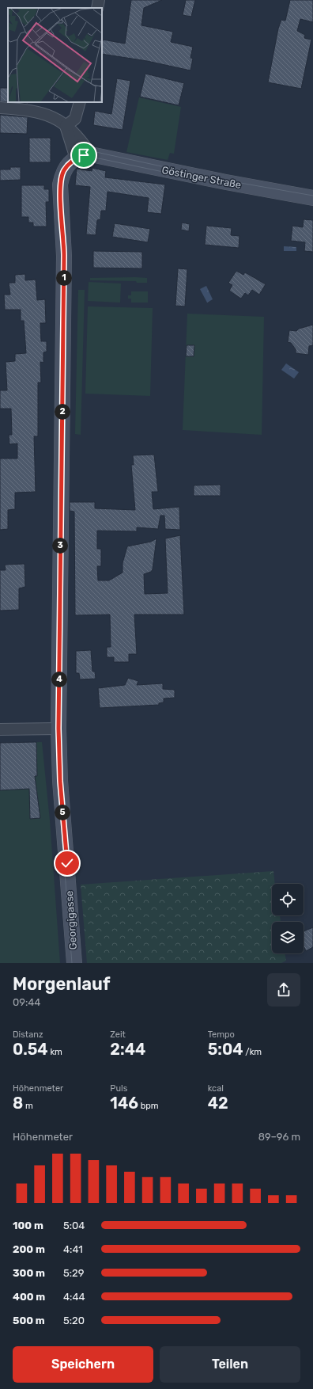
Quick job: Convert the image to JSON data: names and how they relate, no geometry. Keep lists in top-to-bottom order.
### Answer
{
  "streets": {
    "main road": ["Göstinger Straße", "Georgigasse"]
  },
  "page": {
    "pins": [
      "1",
      "2",
      "3",
      "4",
      "5"
    ],
    "heading": ["Morgenlauf", "09:44"],
    "stats": [
      ["Distanz", "0.54 km"],
      ["Zeit", "2:44"],
      ["Tempo", "5:04 /km"],
      ["Höhenmeter", "8 m"],
      ["Puls", "146 bpm"],
      ["kcal", "42"]
    ],
    "chart": ["Höhenmeter", "89–96 m"],
    "list": [
      {
        "name": "100 m",
        "note": "5:04"
      },
      {
        "name": "200 m",
        "note": "4:41"
      },
      {
        "name": "300 m",
        "note": "5:29"
      },
      {
        "name": "400 m",
        "note": "4:44"
      },
      {
        "name": "500 m",
        "note": "5:20"
      }
    ],
    "buttons": ["Speichern", "Teilen"]
  }
}
